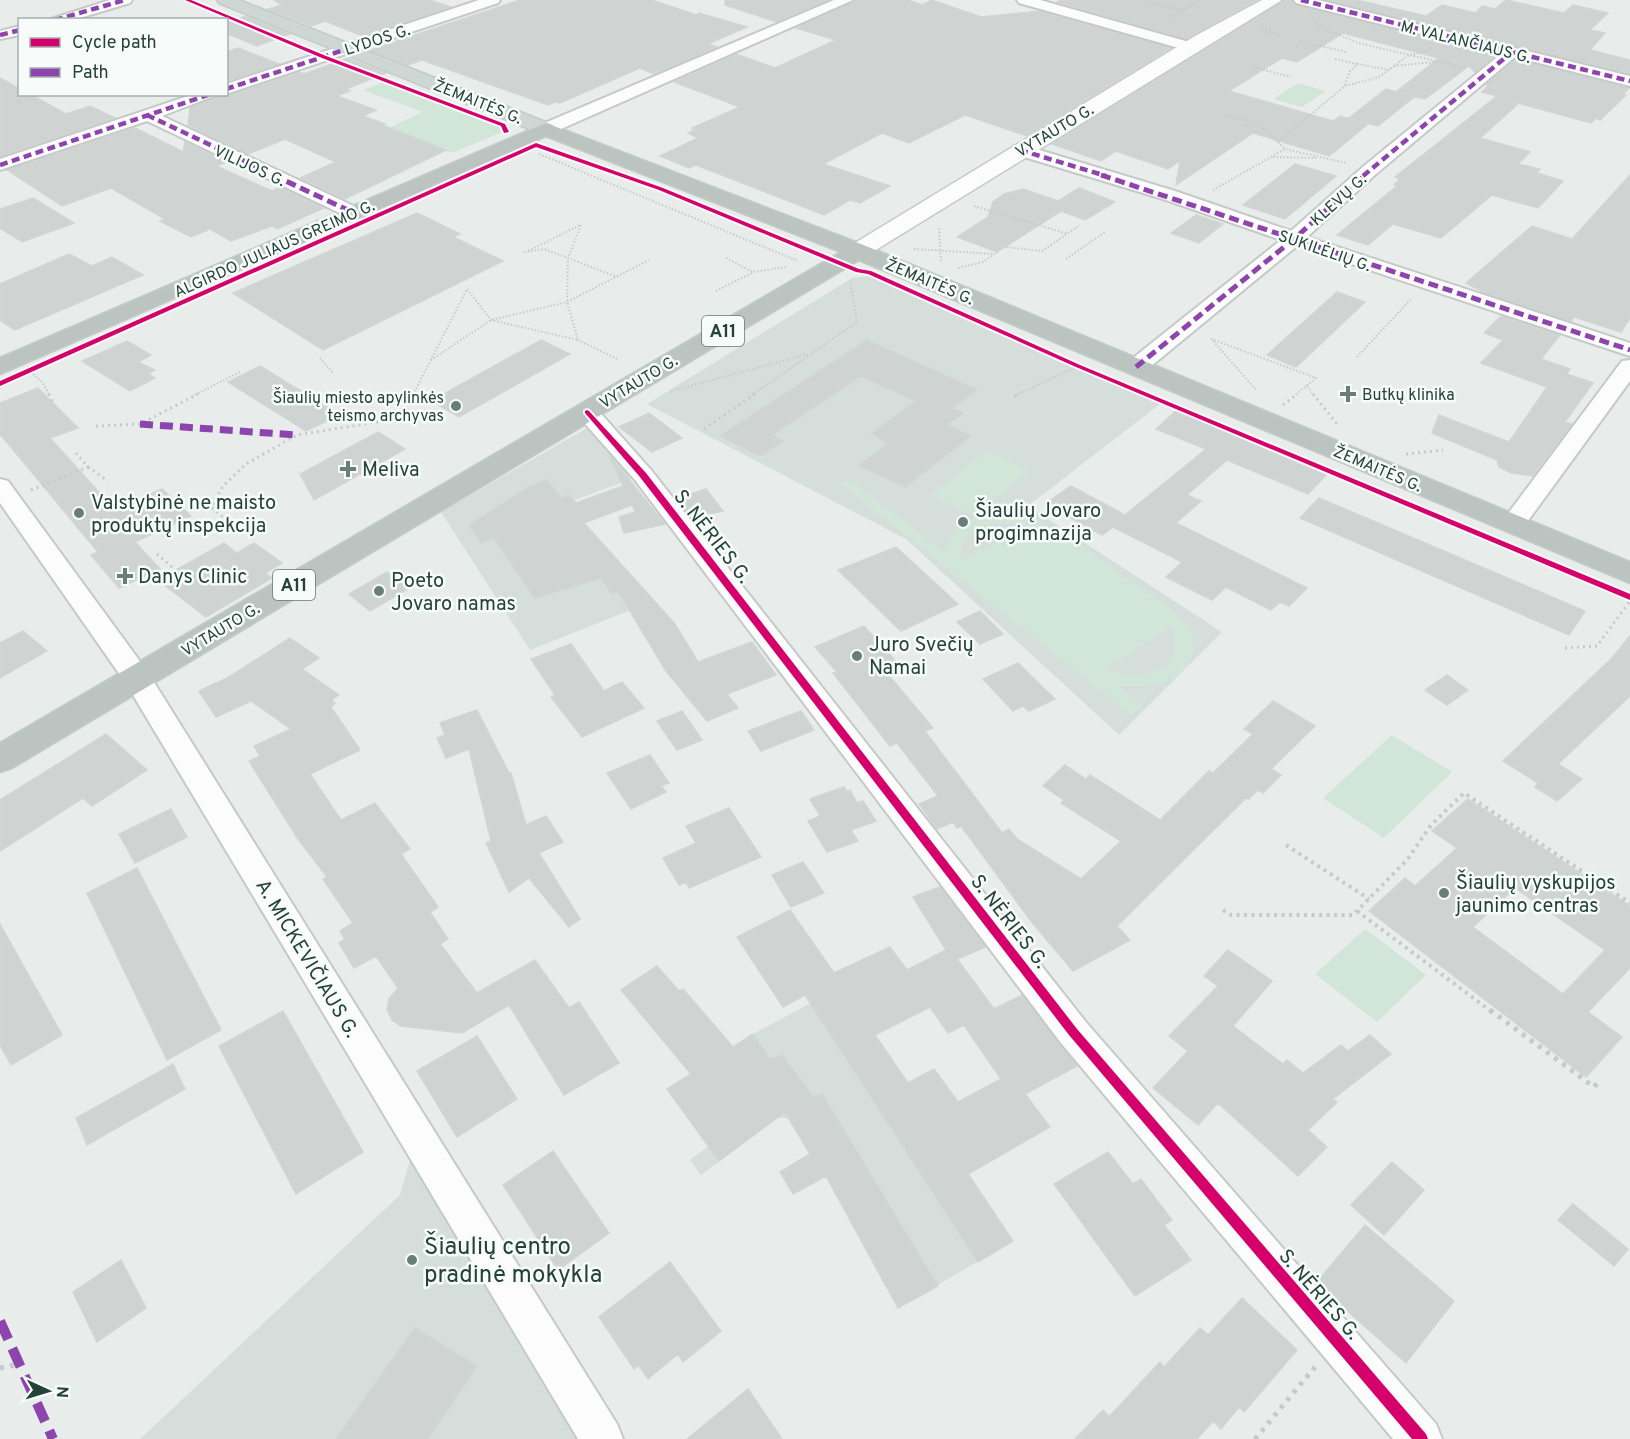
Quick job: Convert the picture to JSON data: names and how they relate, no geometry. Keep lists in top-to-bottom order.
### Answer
{
  "streets": {
    "highway": [
      "ŽEMAITĖS G.",
      "VYTAUTO G.",
      "ALGIRDO JULIAUS GREIMO G.",
      "A11"
    ],
    "street": [
      "LYDOS G.",
      "M. VALANČIAUS G.",
      "VILIJOS G.",
      "KLEVŲ G.",
      "SUKILĖLIŲ G.",
      "S. NĖRIES G.",
      "A. MICKEVIČIAUS G."
    ]
  },
  "crossings": [
    ["LYDOS G.", "ŽEMAITĖS G."],
    ["M. VALANČIAUS G.", "KLEVŲ G."],
    ["ŽEMAITĖS G.", "VYTAUTO G."],
    ["ŽEMAITĖS G.", "KLEVŲ G."],
    ["ŽEMAITĖS G.", "ALGIRDO JULIAUS GREIMO G."],
    ["VYTAUTO G.", "SUKILĖLIŲ G."],
    ["VYTAUTO G.", "S. NĖRIES G."],
    ["VYTAUTO G.", "A. MICKEVIČIAUS G."],
    ["VILIJOS G.", "ALGIRDO JULIAUS GREIMO G."],
    ["KLEVŲ G.", "SUKILĖLIŲ G."]
  ],
  "places": {
    "health": ["Butkų klinika", "Meliva", "Danys Clinic"],
    "other": [
      "Šiaulių miesto apylinkės teismo archyvas",
      "Valstybinė ne maisto produktų inspekcija",
      "Šiaulių Jovaro progimnazija",
      "Poeto Jovaro namas",
      "Juro Svečių Namai",
      "Šiaulių vyskupijos jaunimo centras",
      "Šiaulių centro pradinė mokykla"
    ]
  },
  "legend": ["Cycle path", "Path"],
  "north": "right"
}
